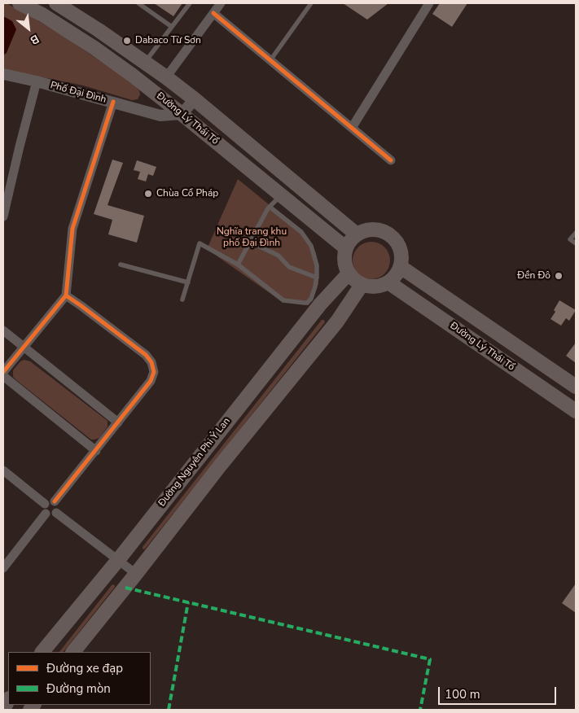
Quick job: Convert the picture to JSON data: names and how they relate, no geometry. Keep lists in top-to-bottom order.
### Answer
{
  "streets": {
    "main road": ["Đường Lý Thái Tổ", "Đường Nguyên Phi Ỷ Lan"],
    "street": ["Phố Đại Đình"]
  },
  "crossings": [
    ["Phố Đại Đình", "Đường Lý Thái Tổ"],
    ["Đường Lý Thái Tổ", "Đường Nguyên Phi Ỷ Lan"]
  ],
  "parks": ["Nghĩa trang khu phố Đại Đình"],
  "places": ["Dabaco Từ Sơn", "Chùa Cổ Pháp", "Đền Đô"],
  "legend": ["Đường xe đạp", "Đường mòn"],
  "scale_bar": "100 m",
  "north": "bottom right"
}
